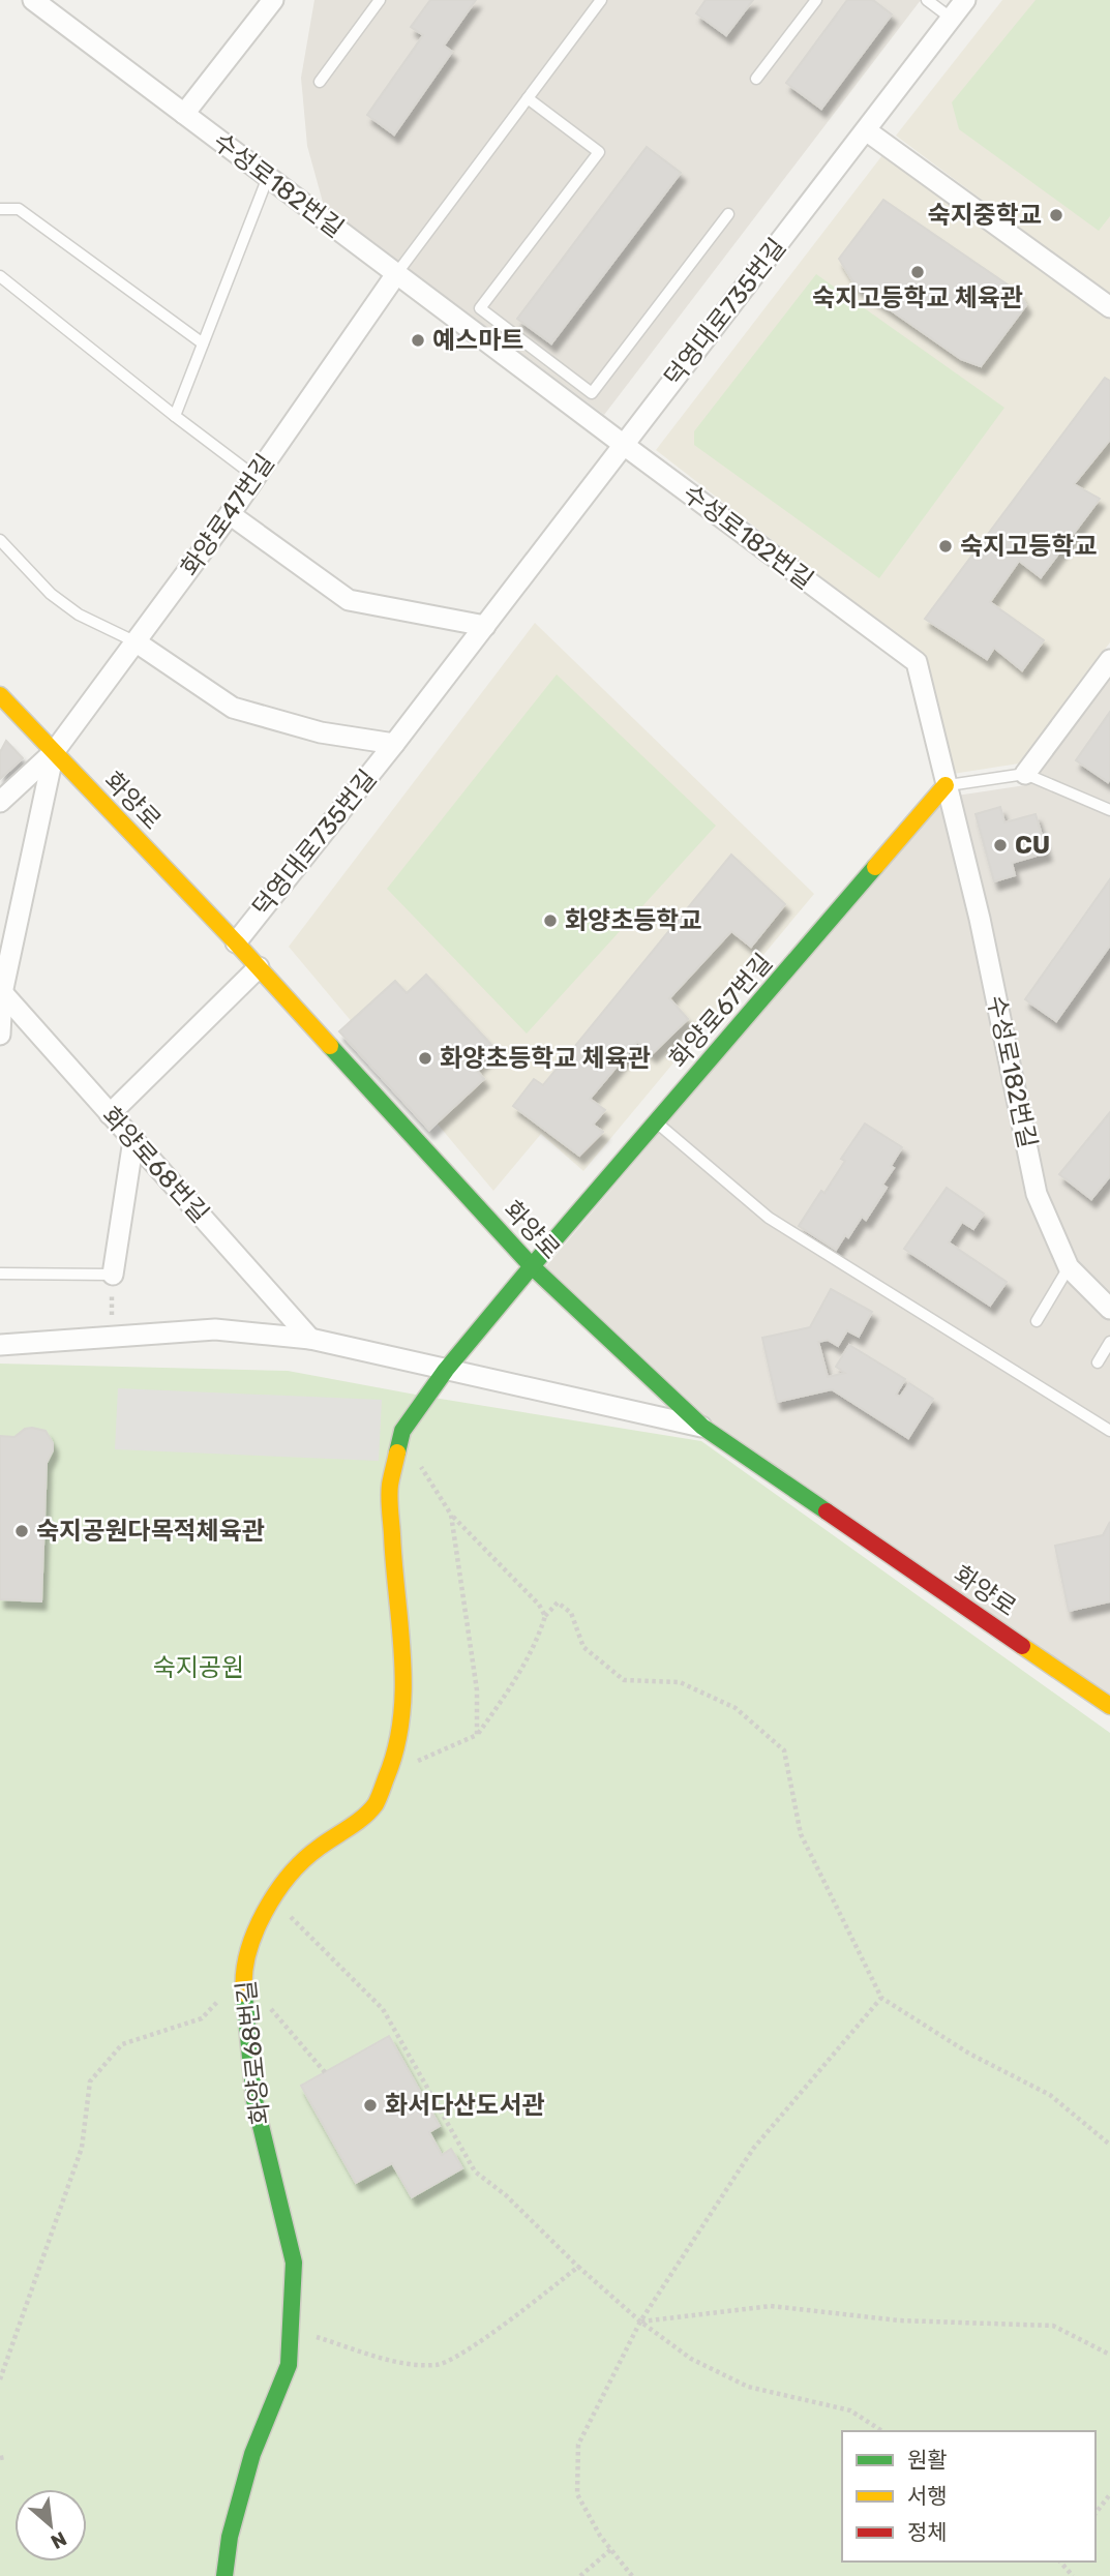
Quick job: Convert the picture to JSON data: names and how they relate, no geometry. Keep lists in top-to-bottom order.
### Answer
{
  "streets": {
    "street": [
      "수성로182번길",
      "덕영대로735번길",
      "화양로47번길",
      "화양로",
      "화양로67번길",
      "화양로68번길"
    ]
  },
  "crossings": [
    ["수성로182번길", "덕영대로735번길"],
    ["수성로182번길", "화양로47번길"],
    ["수성로182번길", "화양로67번길"],
    ["덕영대로735번길", "화양로47번길"],
    ["덕영대로735번길", "화양로"],
    ["화양로47번길", "화양로"],
    ["화양로", "화양로67번길"],
    ["화양로", "화양로68번길"],
    ["화양로67번길", "화양로68번길"]
  ],
  "parks": ["숙지공원"],
  "places": [
    "숙지중학교",
    "숙지고등학교 체육관",
    "예스마트",
    "숙지고등학교",
    "CU",
    "화양초등학교",
    "화양초등학교 체육관",
    "숙지공원다목적체육관",
    "화서다산도서관"
  ],
  "legend": ["원활", "서행", "정체"],
  "north": "bottom right"
}
